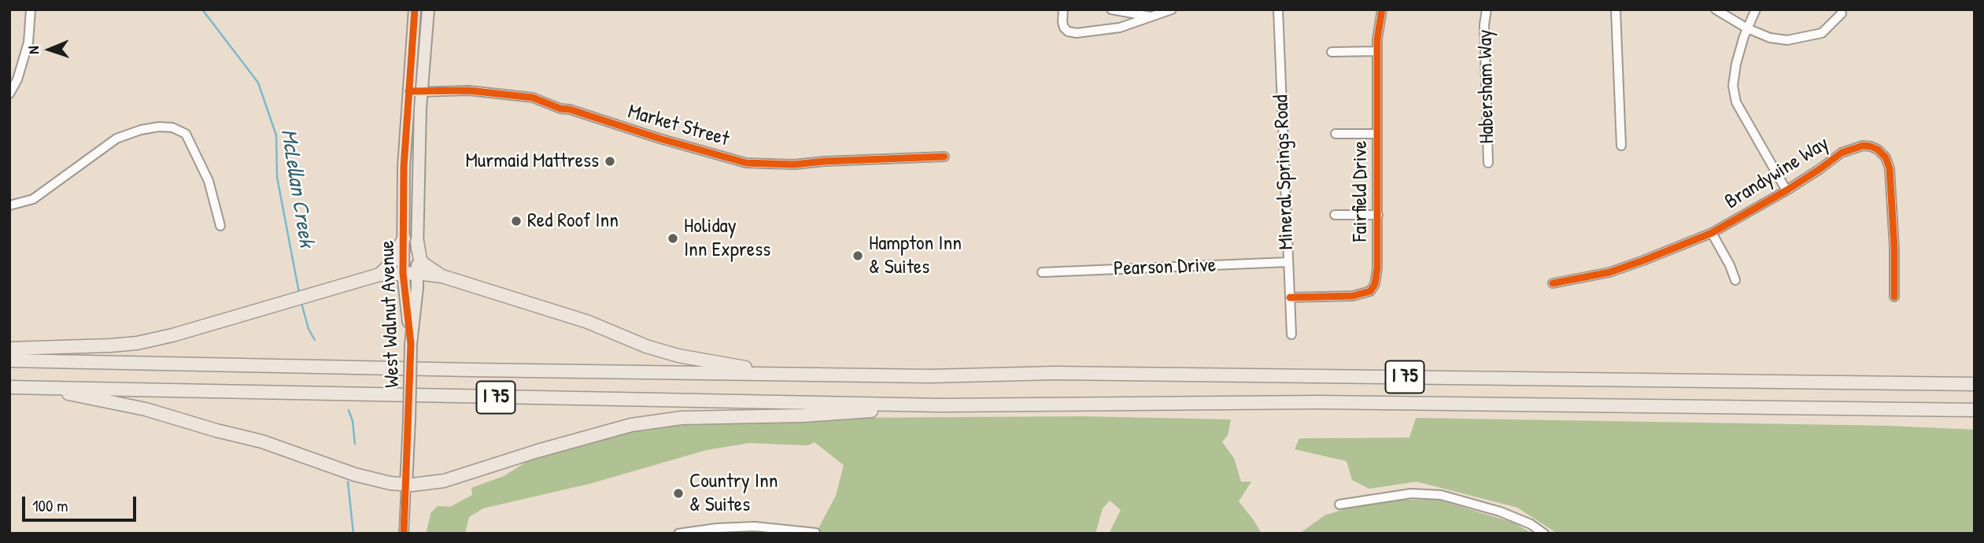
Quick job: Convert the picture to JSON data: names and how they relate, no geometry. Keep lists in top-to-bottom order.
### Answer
{
  "streets": {
    "highway": ["I 75"],
    "main road": ["West Walnut Avenue"],
    "street": [
      "Habersham Way",
      "Market Street",
      "Mineral Springs Road",
      "Brandywine Way",
      "Fairfield Drive",
      "Pearson Drive"
    ]
  },
  "crossings": [
    ["Market Street", "West Walnut Avenue"],
    ["Mineral Springs Road", "Fairfield Drive"],
    ["Mineral Springs Road", "Pearson Drive"]
  ],
  "water": ["McLellan Creek"],
  "places": [
    "Murmaid Mattress",
    "Red Roof Inn",
    "Holiday Inn Express",
    "Hampton Inn & Suites",
    "Country Inn & Suites"
  ],
  "scale_bar": "100 m",
  "north": "left"
}
